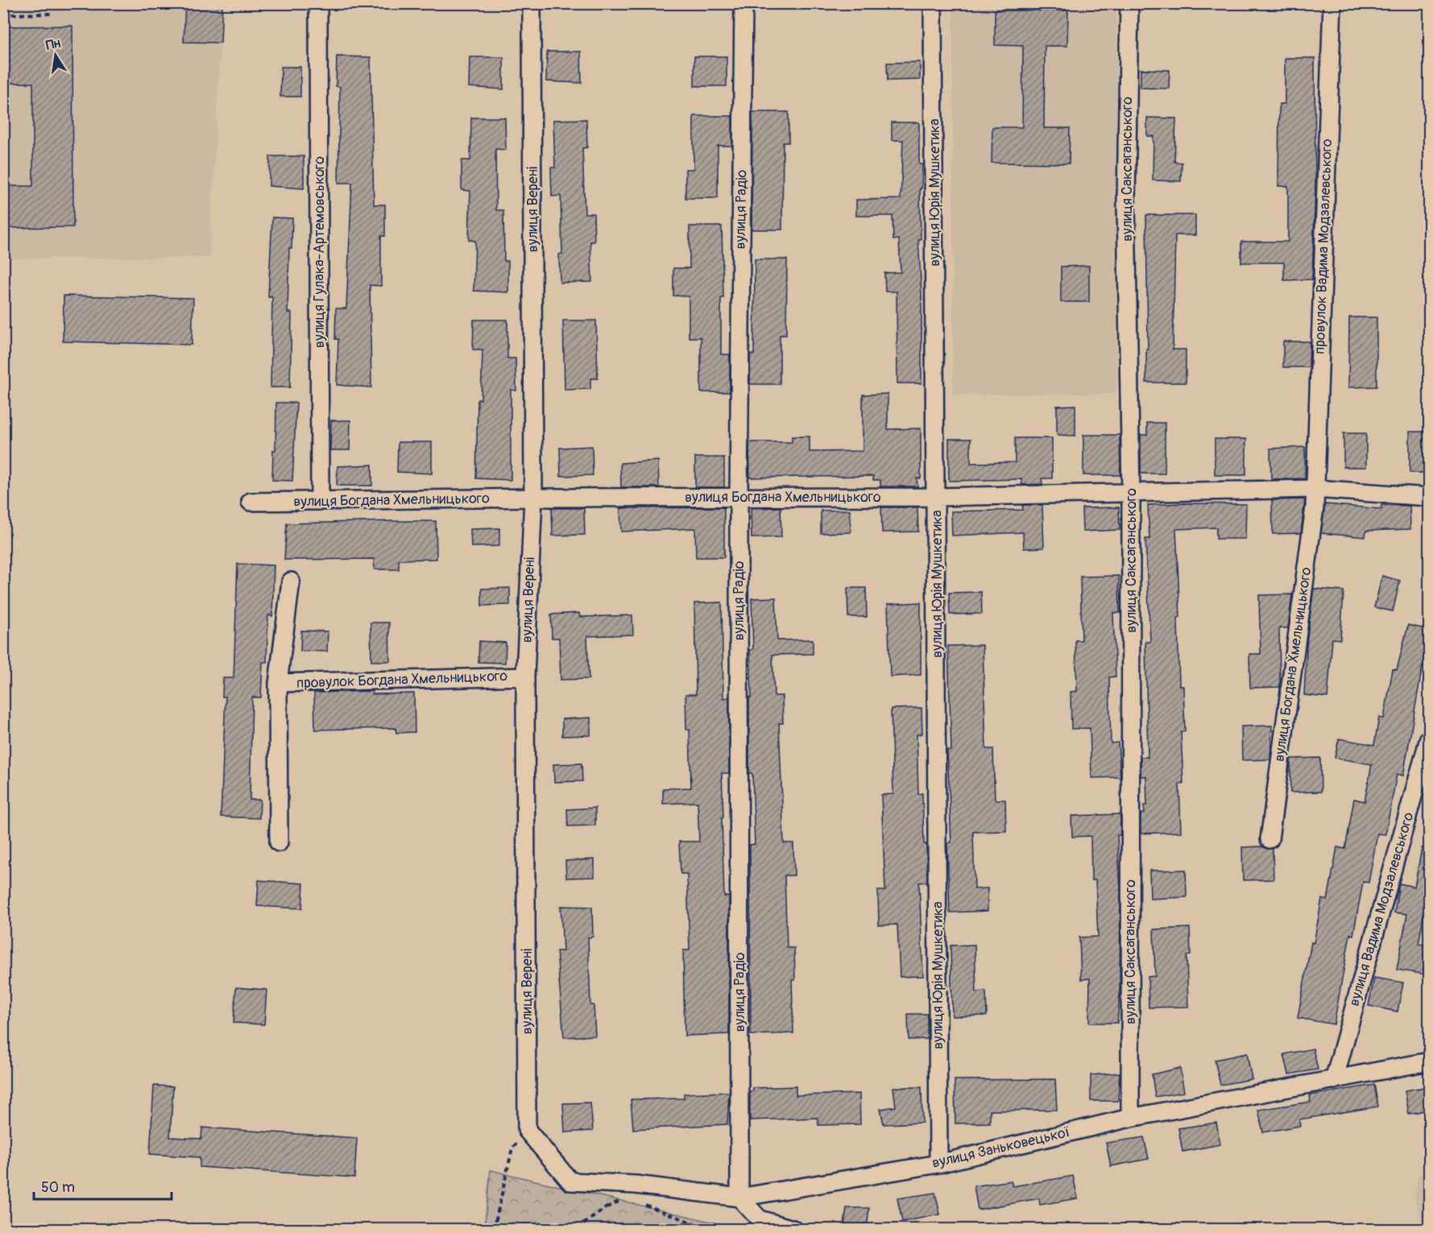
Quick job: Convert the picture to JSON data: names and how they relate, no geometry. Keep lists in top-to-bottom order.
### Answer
{
  "streets": {
    "street": [
      "вулиця Саксаганського",
      "вулиця Юрія Мушкетика",
      "вулиця Верені",
      "вулиця Радіо",
      "провулок Вадима Модзалевського",
      "вулиця Гулака-Артемовського",
      "вулиця Богдана Хмельницького",
      "провулок Богдана Хмельницького",
      "вулиця Вадима Модзалевського",
      "вулиця Заньковецької"
    ]
  },
  "crossings": [
    ["вулиця Саксаганського", "вулиця Богдана Хмельницького"],
    ["вулиця Саксаганського", "вулиця Заньковецької"],
    ["вулиця Юрія Мушкетика", "вулиця Богдана Хмельницького"],
    ["вулиця Юрія Мушкетика", "вулиця Заньковецької"],
    ["вулиця Верені", "вулиця Богдана Хмельницького"],
    ["вулиця Верені", "провулок Богдана Хмельницького"],
    ["вулиця Верені", "вулиця Заньковецької"],
    ["вулиця Радіо", "вулиця Богдана Хмельницького"],
    ["вулиця Радіо", "вулиця Заньковецької"],
    ["провулок Вадима Модзалевського", "вулиця Богдана Хмельницького"],
    ["вулиця Гулака-Артемовського", "вулиця Богдана Хмельницького"],
    ["вулиця Вадима Модзалевського", "вулиця Заньковецької"]
  ],
  "scale_bar": "50 m",
  "north": "top"
}
